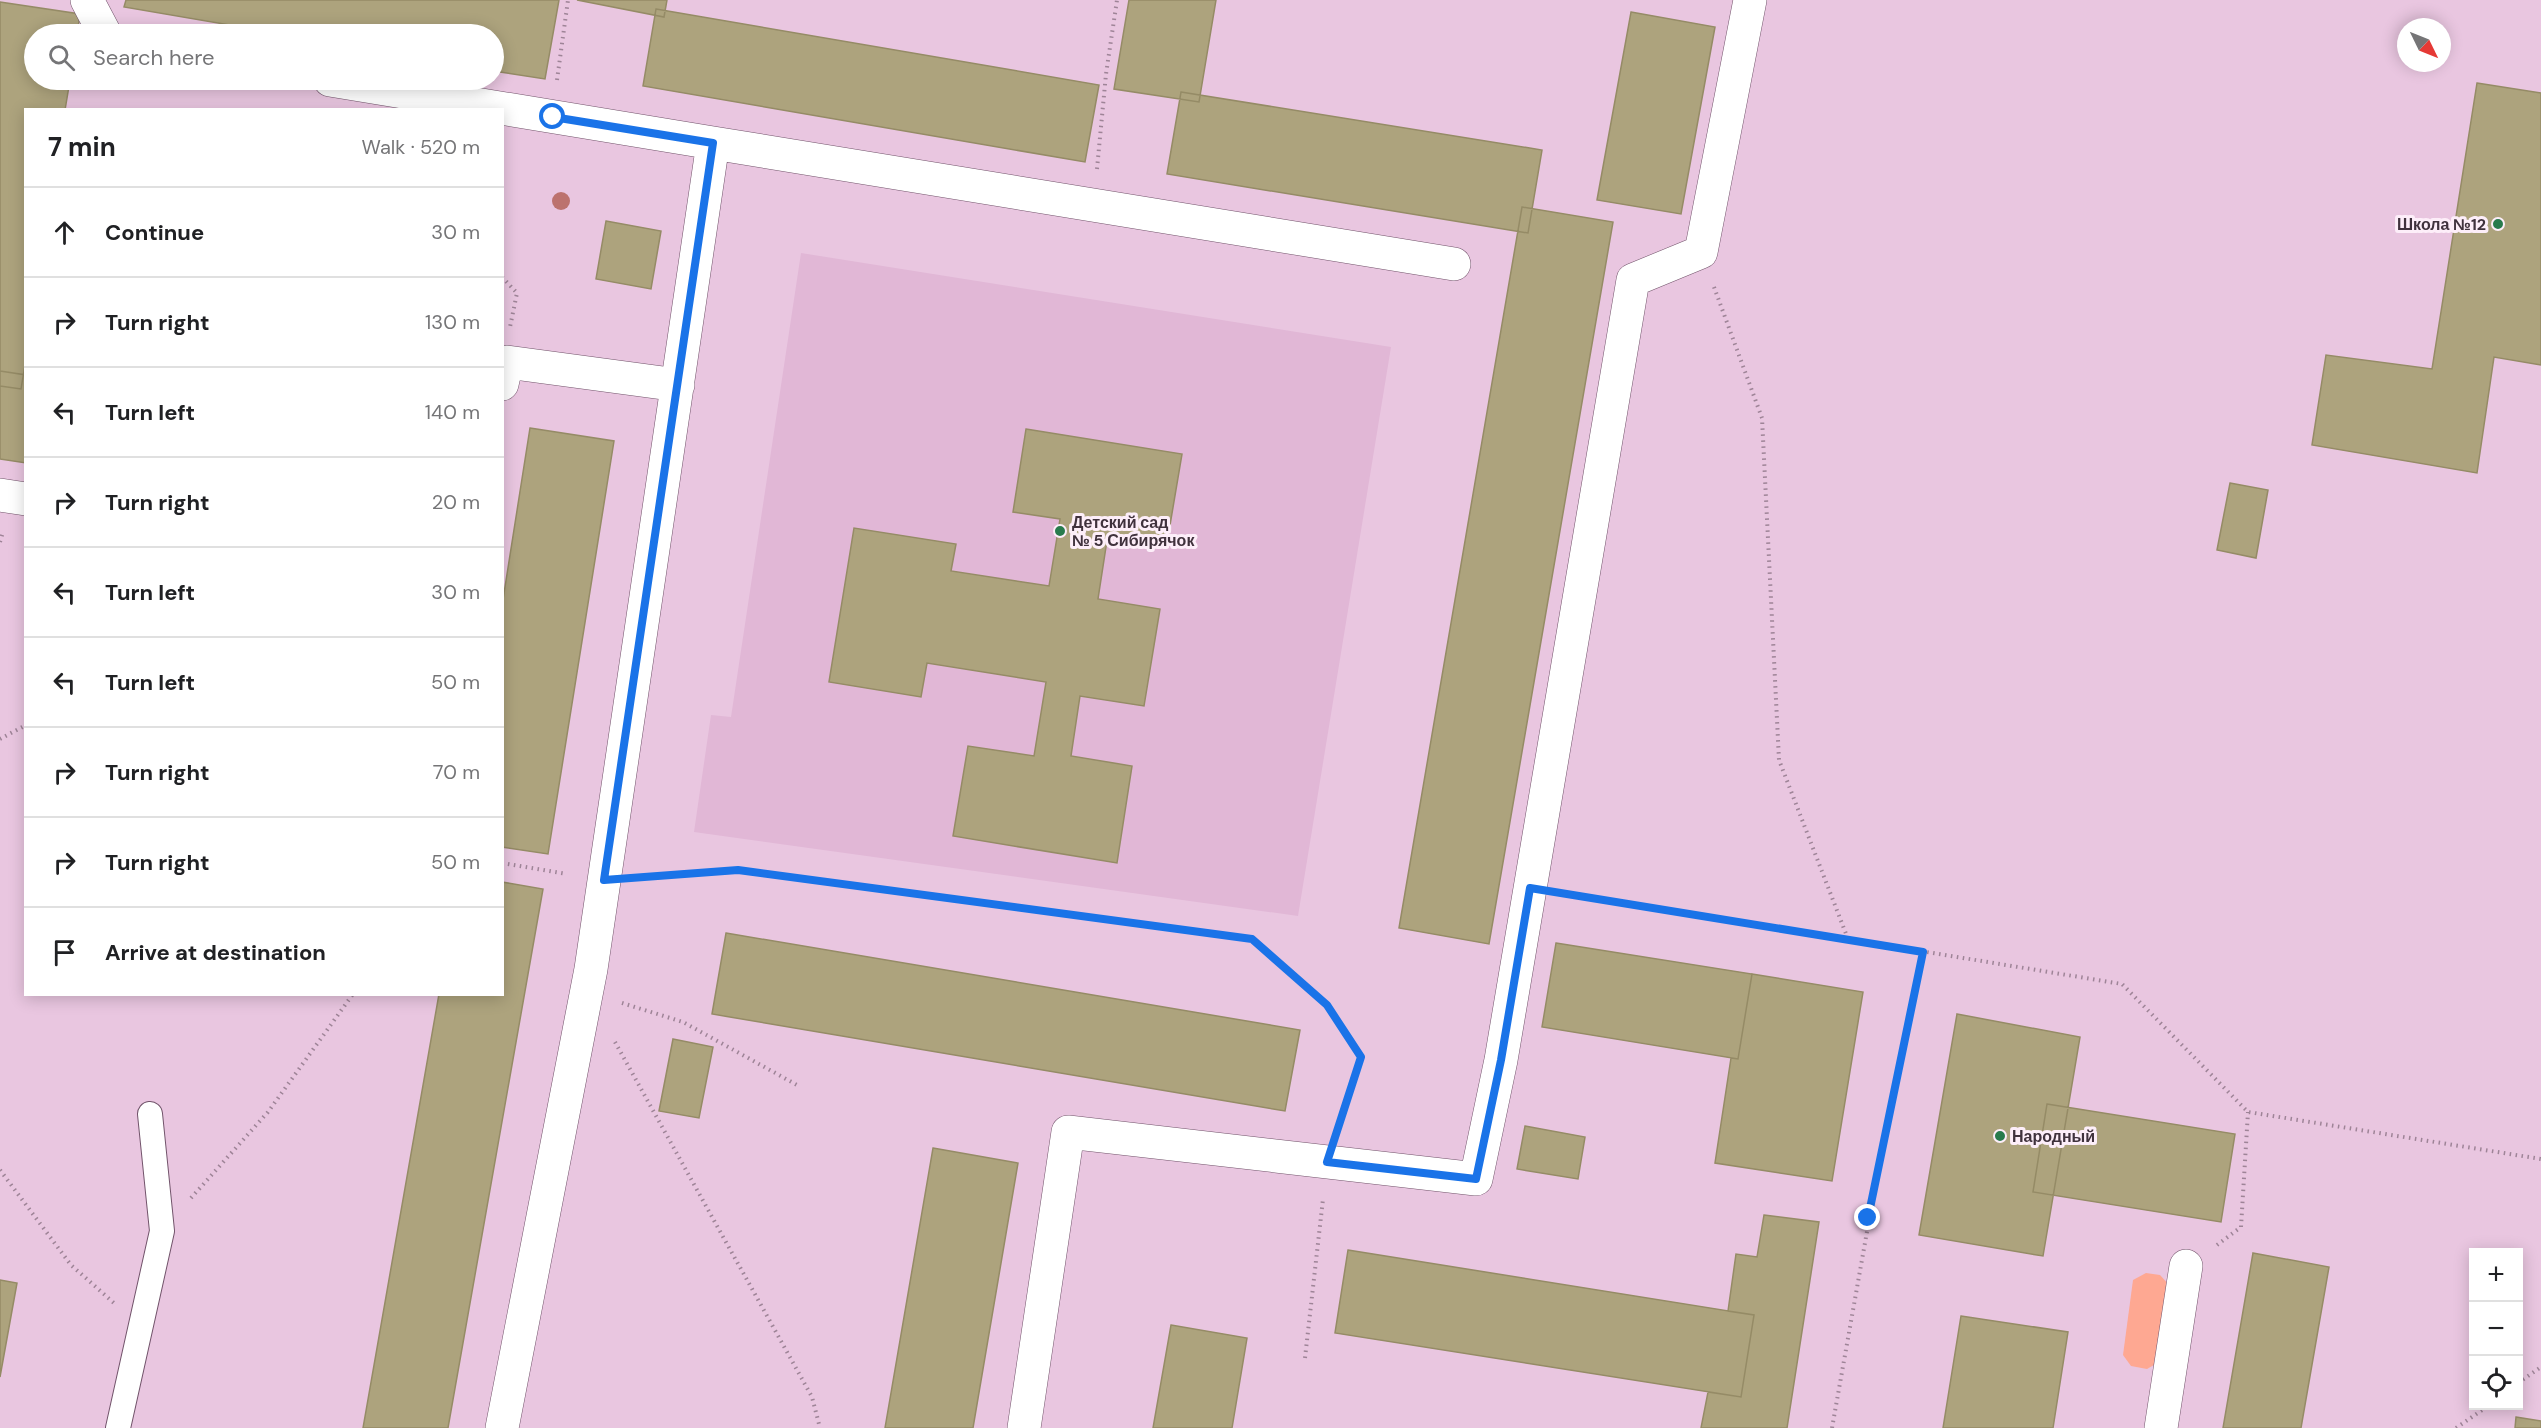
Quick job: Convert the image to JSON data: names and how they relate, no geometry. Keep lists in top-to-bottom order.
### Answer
{
  "places": ["Школа №12", "Детский сад № 5 Сибирячок", "Народный"],
  "north": "bottom right",
  "page": {
    "search": "Search here",
    "heading": ["7 min", "Walk · 520 m"],
    "list": [
      ["Continue", "30 m"],
      ["Turn right", "130 m"],
      ["Turn left", "140 m"],
      ["Turn right", "20 m"],
      ["Turn left", "30 m"],
      ["Turn left", "50 m"],
      ["Turn right", "70 m"],
      ["Turn right", "50 m"],
      "Arrive at destination"
    ],
    "map_buttons": ["+", "−"]
  }
}
